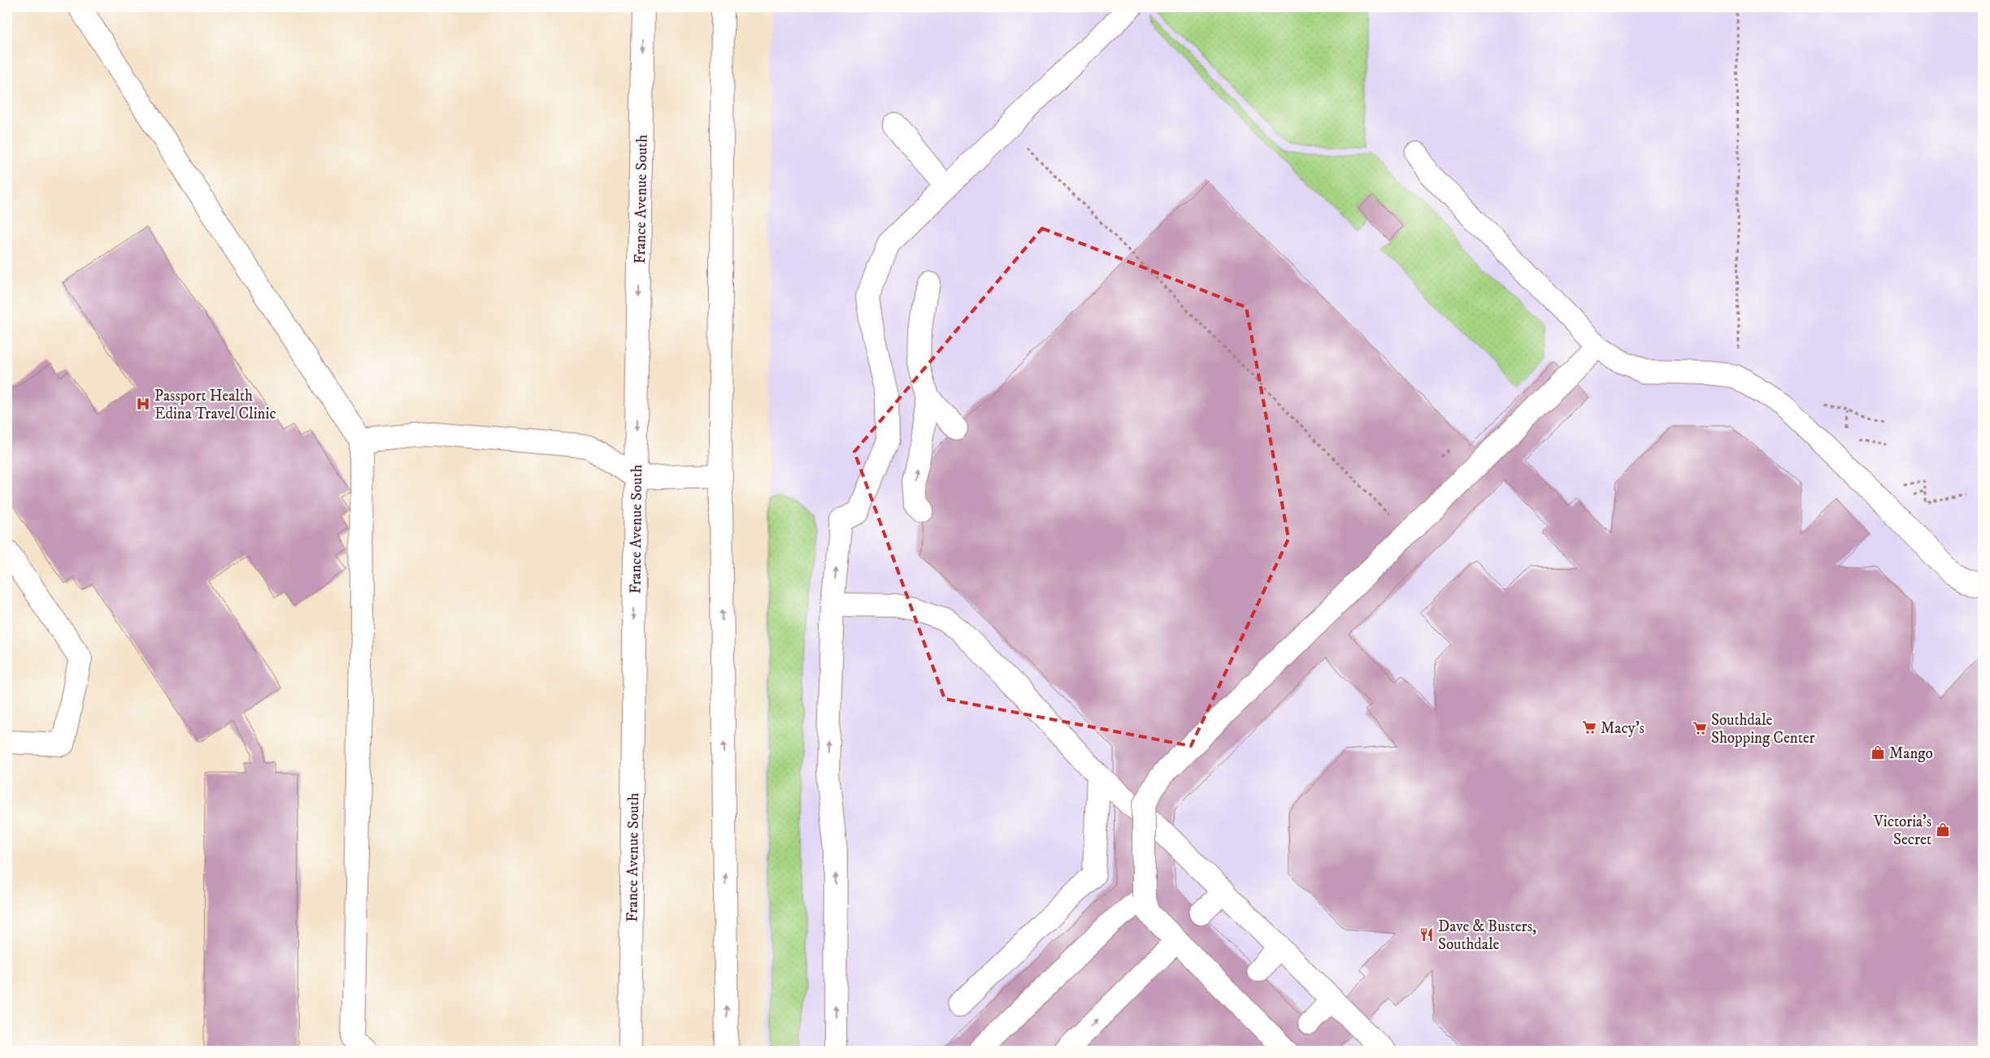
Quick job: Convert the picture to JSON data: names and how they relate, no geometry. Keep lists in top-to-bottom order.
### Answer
{
  "streets": {
    "main road": ["France Avenue South"]
  },
  "places": {
    "hospital": ["Passport Health Edina Travel Clinic"],
    "supermarket": ["Macy's", "Southdale Shopping Center"],
    "shop": ["Mango", "Victoria's Secret"],
    "restaurant": ["Dave & Busters, Southdale"]
  }
}
